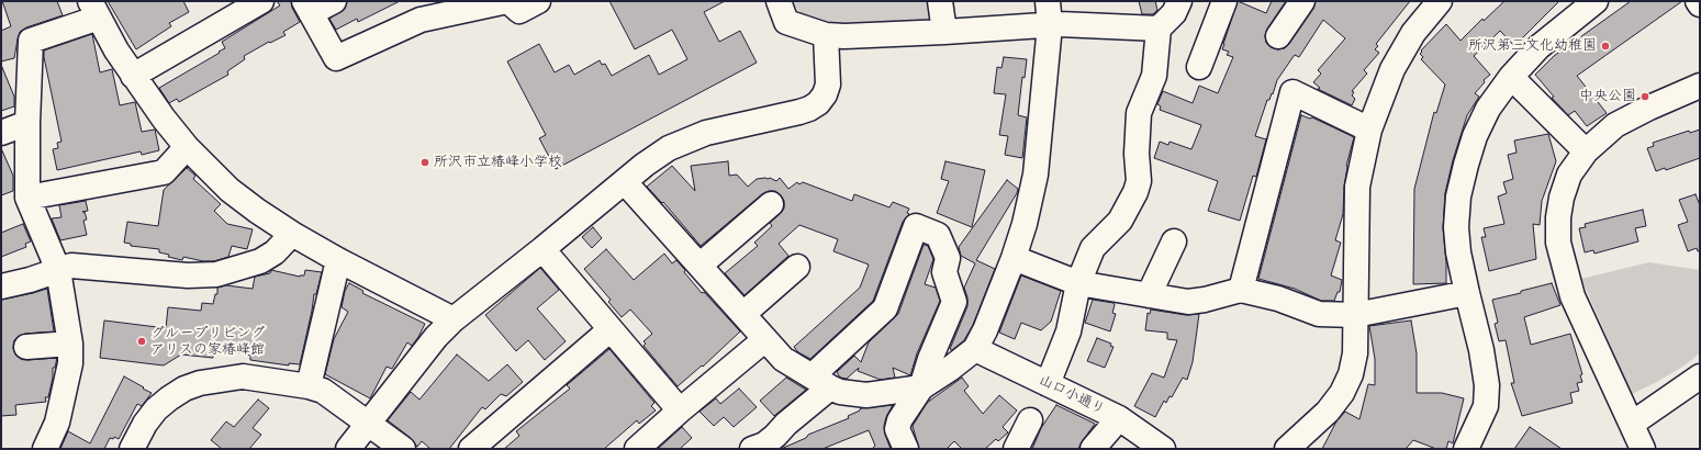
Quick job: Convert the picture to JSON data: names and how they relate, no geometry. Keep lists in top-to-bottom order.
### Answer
{
  "streets": {
    "street": ["山口小通り"]
  },
  "places": [
    "所沢第三文化幼稚園",
    "中央公園",
    "所沢市立椿峰小学校",
    "グループリビング アリスの家椿峰館"
  ]
}
